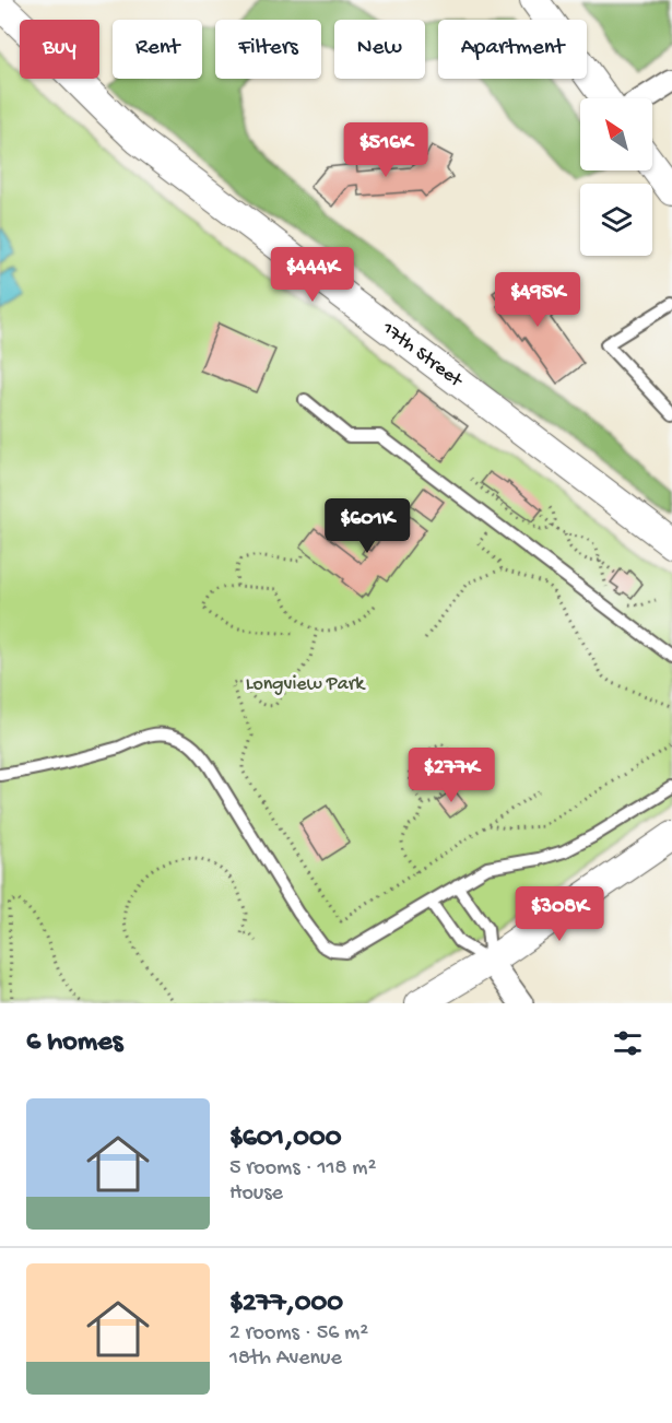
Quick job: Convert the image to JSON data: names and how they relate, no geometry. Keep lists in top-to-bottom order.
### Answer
{
  "streets": {
    "street": ["17th Street"]
  },
  "parks": ["Longview Park"],
  "north": "top left",
  "page": {
    "chip": [
      "Buy",
      "Rent",
      "Filters",
      "New",
      "Apartment"
    ],
    "price": [
      "$516K",
      "$444K",
      "$495K",
      "$601K",
      "$277K",
      "$308K"
    ],
    "heading": "6 homes",
    "list": [
      {
        "name": "$601,000",
        "note": "5 rooms · 118 m² · House"
      },
      {
        "name": "$277,000",
        "note": "2 rooms · 56 m² · 18th Avenue"
      }
    ]
  }
}
